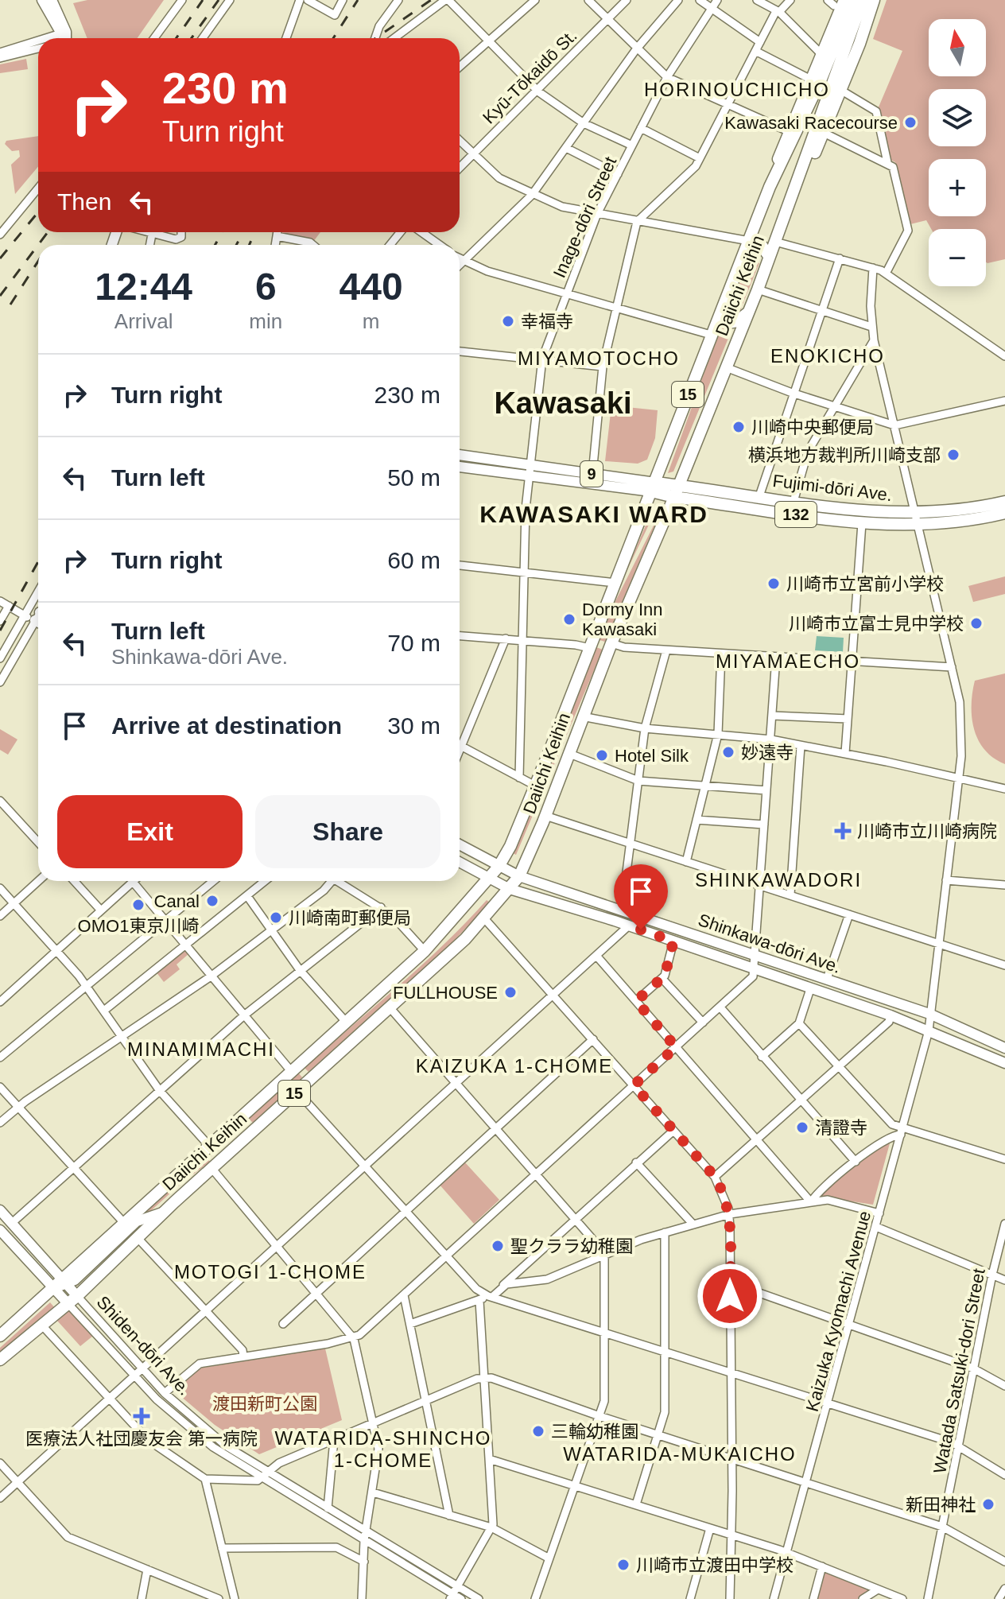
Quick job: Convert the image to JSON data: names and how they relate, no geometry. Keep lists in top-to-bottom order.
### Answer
{
  "streets": {
    "highway": [
      "Daiichi Keihin",
      "15",
      "Fujimi-dōri Ave.",
      "132"
    ],
    "main road": ["9", "Shinkawa-dōri Ave.", "Shiden-dōri Ave."],
    "street": [
      "Kyū-Tōkaidō St.",
      "Inage-dōri Street",
      "Kaizuka Kyomachi Avenue",
      "Watada Satsuki-dori Street"
    ]
  },
  "crossings": [
    ["Inage-dōri Street", "9"],
    ["Daiichi Keihin", "15"],
    ["Daiichi Keihin", "9"],
    ["Daiichi Keihin", "Fujimi-dōri Ave."],
    ["Daiichi Keihin", "132"],
    ["Daiichi Keihin", "Shinkawa-dōri Ave."],
    ["Daiichi Keihin", "Shiden-dōri Ave."],
    ["9", "Fujimi-dōri Ave."],
    ["9", "132"],
    ["Fujimi-dōri Ave.", "132"],
    ["Fujimi-dōri Ave.", "Kaizuka Kyomachi Avenue"],
    ["Shinkawa-dōri Ave.", "Kaizuka Kyomachi Avenue"]
  ],
  "districts": [
    "HORINOUCHICHO",
    "ENOKICHO",
    "MIYAMOTOCHO",
    "Kawasaki",
    "KAWASAKI WARD",
    "MIYAMAECHO",
    "SHINKAWADORI",
    "MINAMIMACHI",
    "KAIZUKA 1-CHOME",
    "MOTOGI 1-CHOME",
    "WATARIDA-SHINCHO 1-CHOME",
    "WATARIDA-MUKAICHO"
  ],
  "parks": ["渡田新町公園"],
  "places": {
    "other": [
      "Kawasaki Racecourse",
      "幸福寺",
      "川崎中央郵便局",
      "横浜地方裁判所川崎支部",
      "川崎市立宮前小学校",
      "Dormy Inn Kawasaki",
      "川崎市立富士見中学校",
      "妙遠寺",
      "Hotel Silk",
      "Canal",
      "OMO1東京川崎",
      "川崎南町郵便局",
      "FULLHOUSE",
      "清證寺",
      "聖クララ幼稚園",
      "三輪幼稚園",
      "新田神社",
      "川崎市立渡田中学校"
    ],
    "health": ["川崎市立川崎病院", "医療法人社団慶友会 第一病院"]
  },
  "north": "top",
  "page": {
    "map_buttons": ["+", "−"],
    "turn": ["230 m", "Turn right"],
    "then": "Then",
    "eta": [
      "12:44",
      "Arrival",
      "6",
      "min",
      "440",
      "m"
    ],
    "list": [
      {
        "name": "Turn right",
        "value": "230 m"
      },
      {
        "name": "Turn left",
        "value": "50 m"
      },
      {
        "name": "Turn right",
        "value": "60 m"
      },
      {
        "name": "Turn left",
        "note": "Shinkawa-dōri Ave.",
        "value": "70 m"
      },
      {
        "name": "Arrive at destination",
        "value": "30 m"
      }
    ],
    "buttons": ["Exit", "Share"]
  }
}
